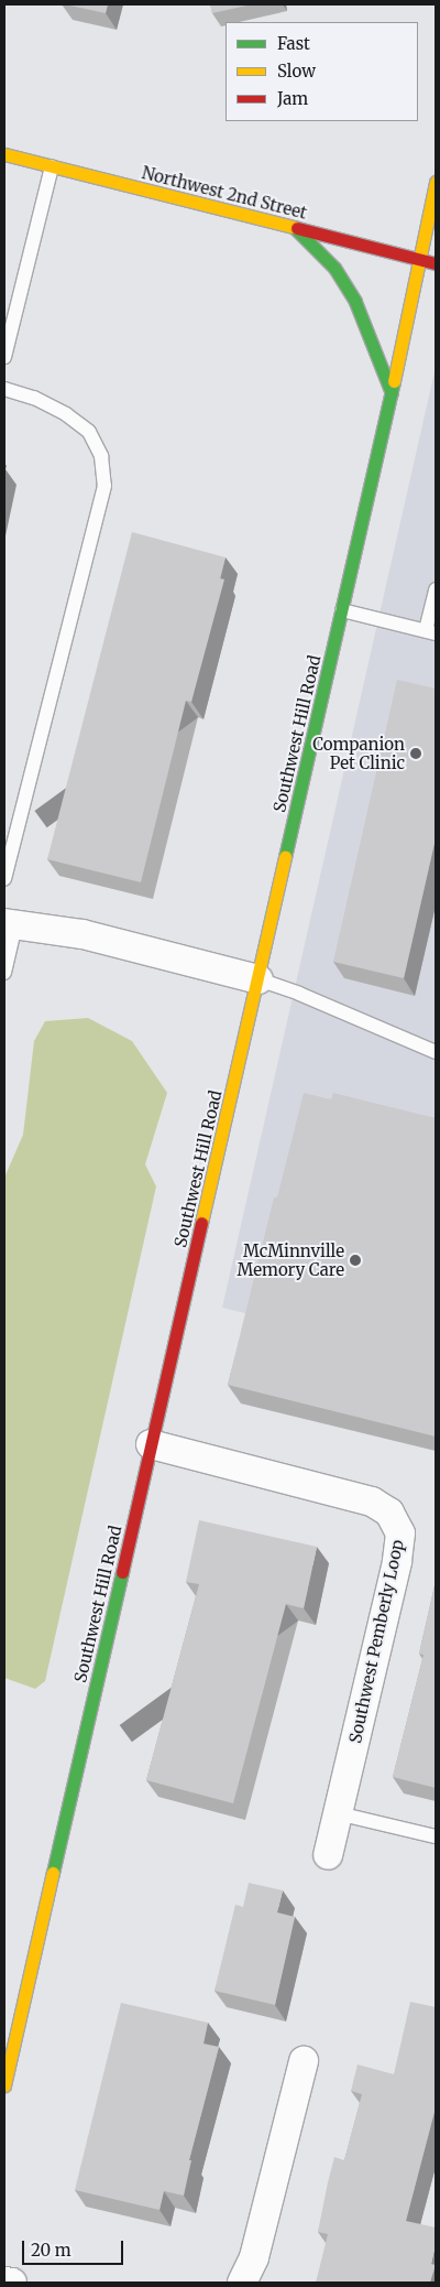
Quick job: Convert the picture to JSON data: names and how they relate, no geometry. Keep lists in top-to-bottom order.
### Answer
{
  "streets": {
    "street": ["Northwest 2nd Street", "Southwest Hill Road", "Southwest Pemberly Loop"]
  },
  "crossings": [
    ["Northwest 2nd Street", "Southwest Hill Road"],
    ["Southwest Hill Road", "Southwest Pemberly Loop"]
  ],
  "places": ["Companion Pet Clinic", "McMinnville Memory Care"],
  "legend": ["Fast", "Slow", "Jam"],
  "scale_bar": "20 m"
}
